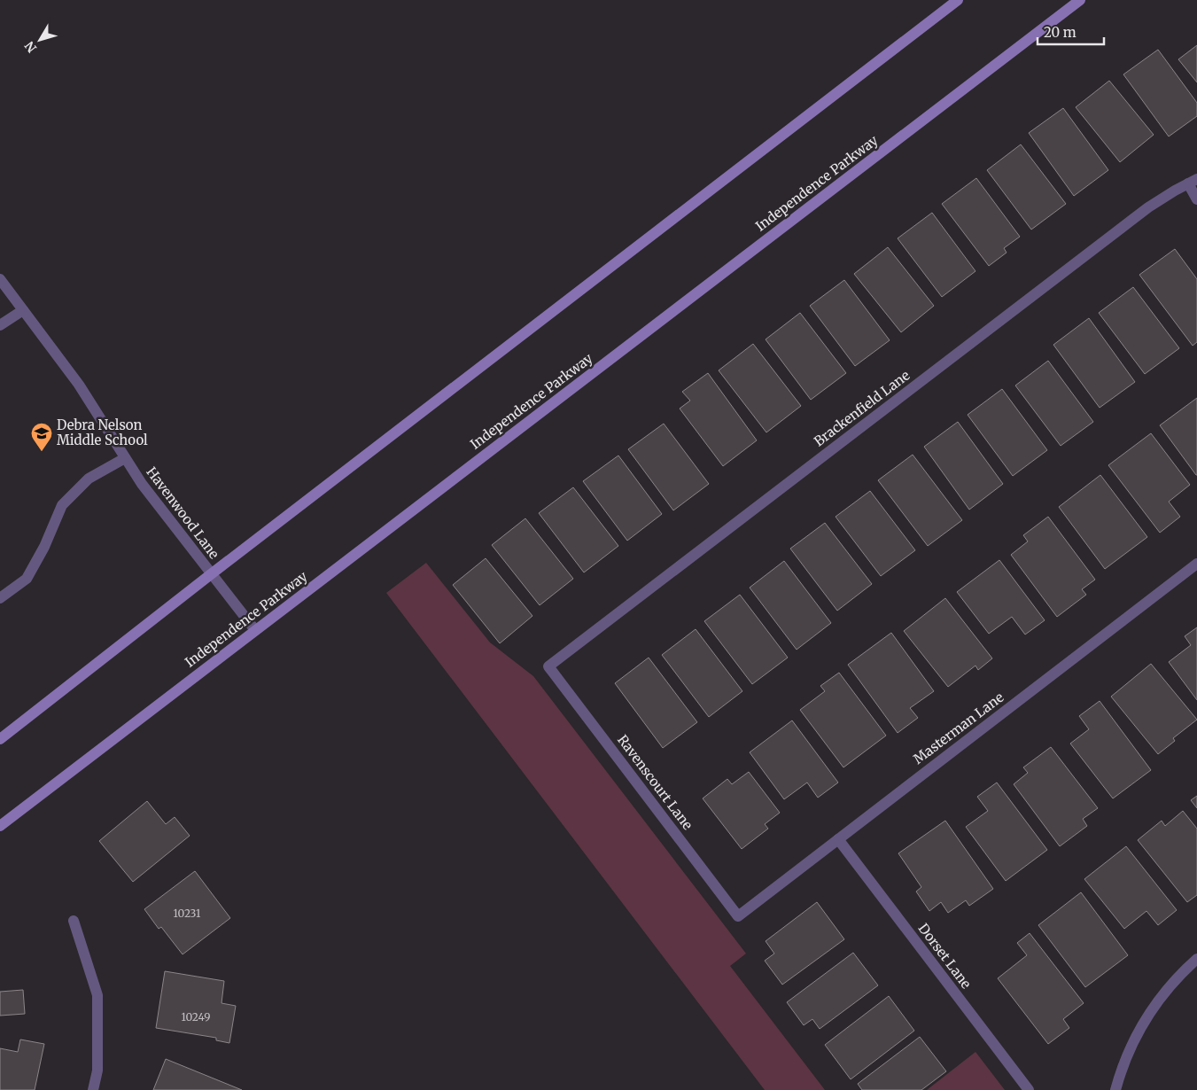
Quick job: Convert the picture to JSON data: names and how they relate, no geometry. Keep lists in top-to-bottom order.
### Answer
{
  "streets": {
    "main road": ["Independence Parkway"],
    "street": [
      "Brackenfield Lane",
      "Havenwood Lane",
      "Masterman Lane",
      "Ravenscourt Lane",
      "Dorset Lane"
    ]
  },
  "crossings": [
    ["Independence Parkway", "Havenwood Lane"],
    ["Brackenfield Lane", "Ravenscourt Lane"],
    ["Masterman Lane", "Ravenscourt Lane"],
    ["Masterman Lane", "Dorset Lane"]
  ],
  "places": {
    "school or university": ["Debra Nelson Middle School"]
  },
  "house_numbers": ["10231", "10249"],
  "scale_bar": "20 m",
  "north": "bottom left"
}
